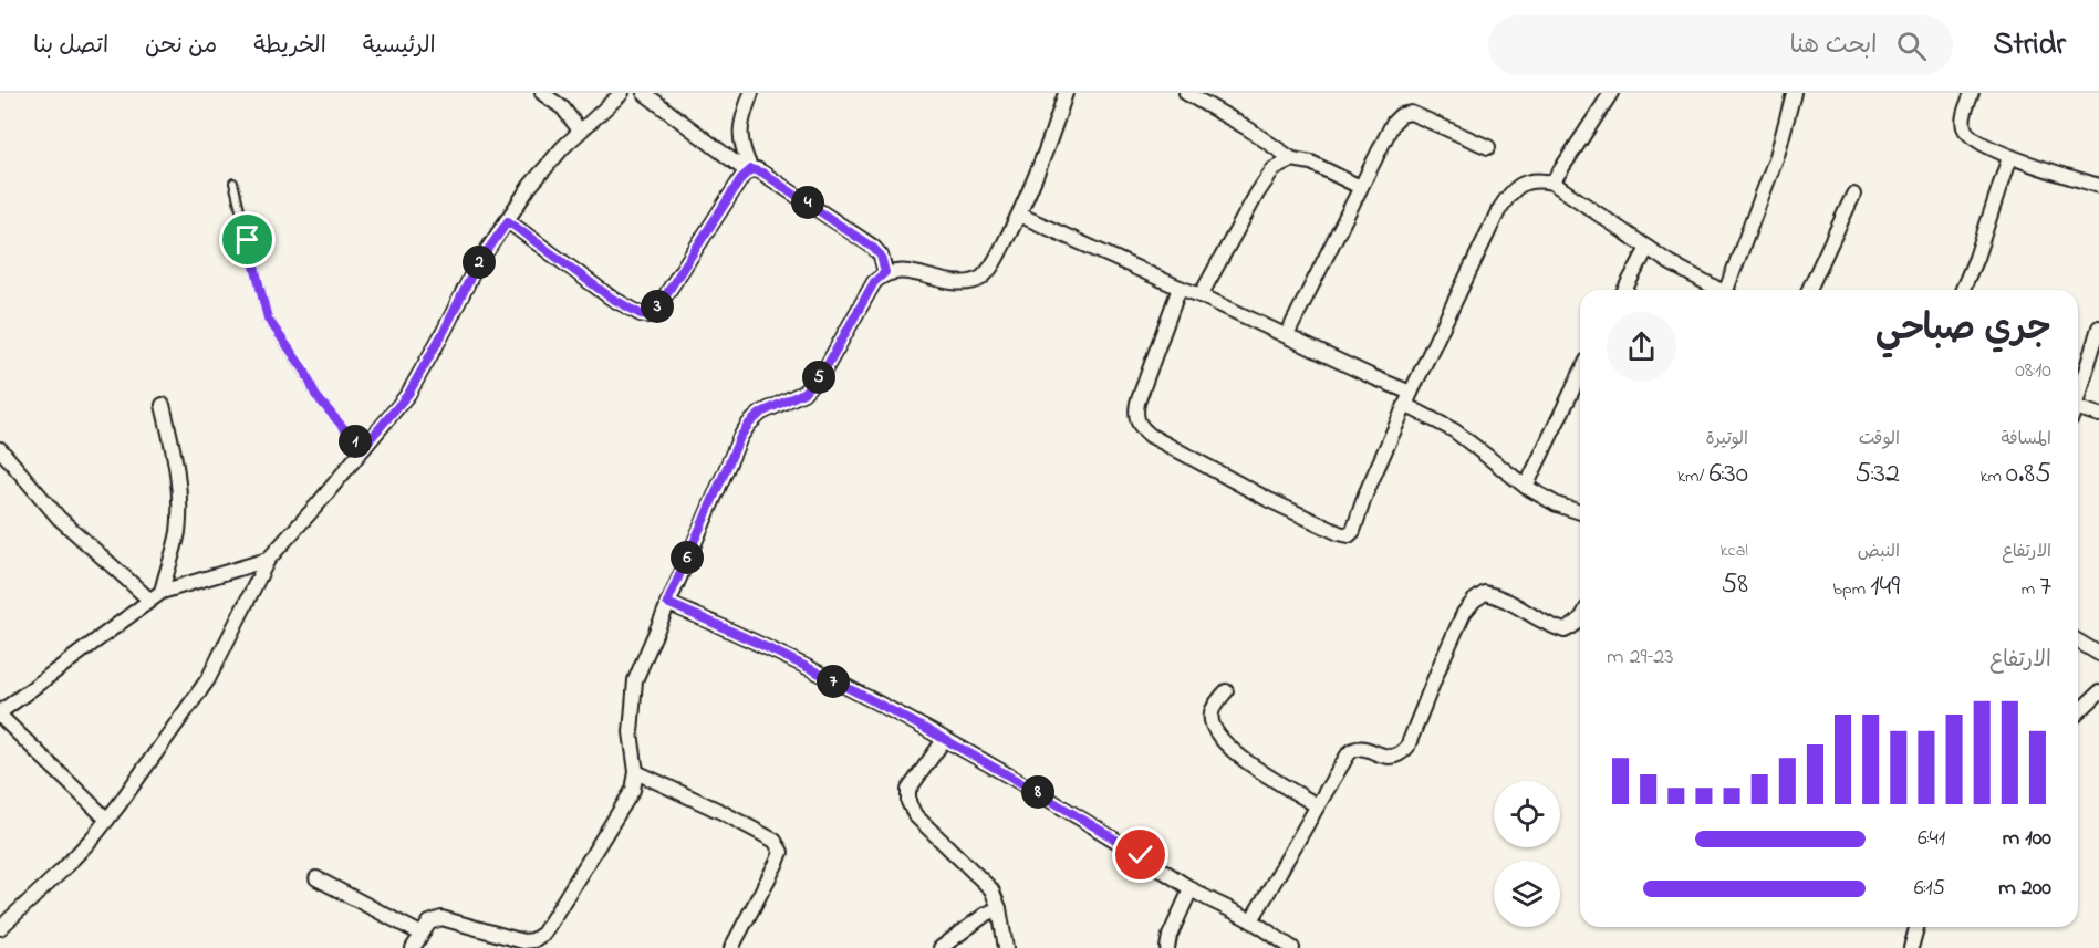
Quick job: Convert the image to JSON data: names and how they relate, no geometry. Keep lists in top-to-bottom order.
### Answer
{
  "page": {
    "header": "Stridr",
    "search": "ابحث هنا",
    "nav": [
      "الرئيسية",
      "الخريطة",
      "من نحن",
      "اتصل بنا"
    ],
    "pins": [
      "4",
      "2",
      "3",
      "5",
      "1",
      "6",
      "7",
      "8"
    ],
    "heading": ["جري صباحي", "08:10"],
    "stats": [
      ["المسافة", "0.85 km"],
      ["الوقت", "5:32"],
      ["الوتيرة", "6:30 /km"],
      ["الارتفاع", "7 m"],
      ["النبض", "149 bpm"],
      ["kcal", "58"]
    ],
    "chart": ["الارتفاع", "23–29 m"],
    "list": [
      {
        "name": "100 m",
        "note": "6:41"
      },
      {
        "name": "200 m",
        "note": "6:15"
      }
    ]
  }
}
